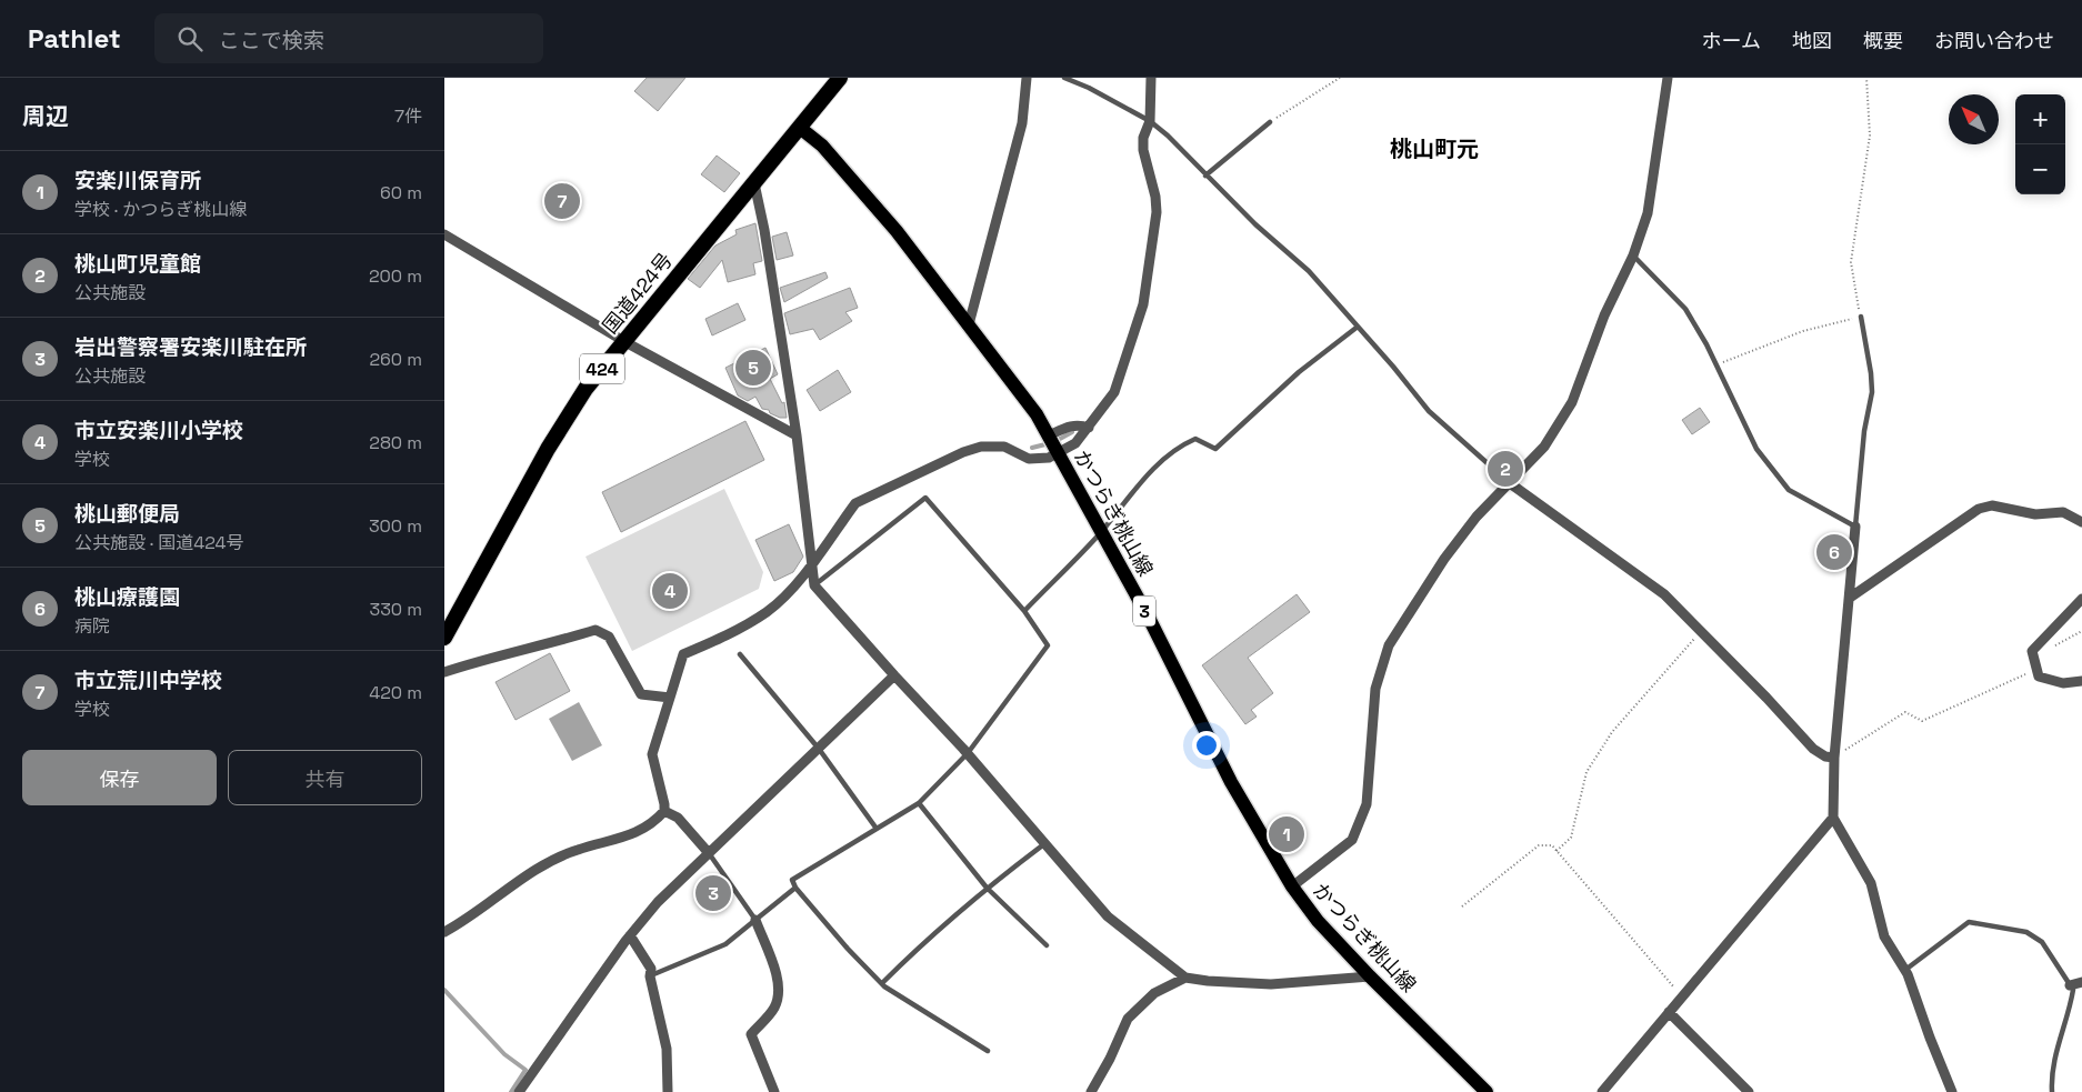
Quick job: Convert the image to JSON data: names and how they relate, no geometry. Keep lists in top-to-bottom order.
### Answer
{
  "streets": {
    "highway": ["国道424号", "424"],
    "main road": ["かつらぎ桃山線", "3"]
  },
  "crossings": [
    ["国道424号", "かつらぎ桃山線"]
  ],
  "districts": ["桃山町元"],
  "north": "top left",
  "page": {
    "header": "Pathlet",
    "search": "ここで検索",
    "nav": [
      "ホーム",
      "地図",
      "概要",
      "お問い合わせ"
    ],
    "heading": ["周辺", "7件"],
    "map_buttons": ["+", "−"],
    "list": [
      {
        "mark": "1",
        "name": "安楽川保育所",
        "note": "学校 · かつらぎ桃山線",
        "value": "60 m"
      },
      {
        "mark": "2",
        "name": "桃山町児童館",
        "note": "公共施設",
        "value": "200 m"
      },
      {
        "mark": "3",
        "name": "岩出警察署安楽川駐在所",
        "note": "公共施設",
        "value": "260 m"
      },
      {
        "mark": "4",
        "name": "市立安楽川小学校",
        "note": "学校",
        "value": "280 m"
      },
      {
        "mark": "5",
        "name": "桃山郵便局",
        "note": "公共施設 · 国道424号",
        "value": "300 m"
      },
      {
        "mark": "6",
        "name": "桃山療護園",
        "note": "病院",
        "value": "330 m"
      },
      {
        "mark": "7",
        "name": "市立荒川中学校",
        "note": "学校",
        "value": "420 m"
      }
    ],
    "pins": [
      "7",
      "5",
      "2",
      "6",
      "4",
      "1",
      "3"
    ],
    "buttons": ["保存", "共有"]
  }
}
